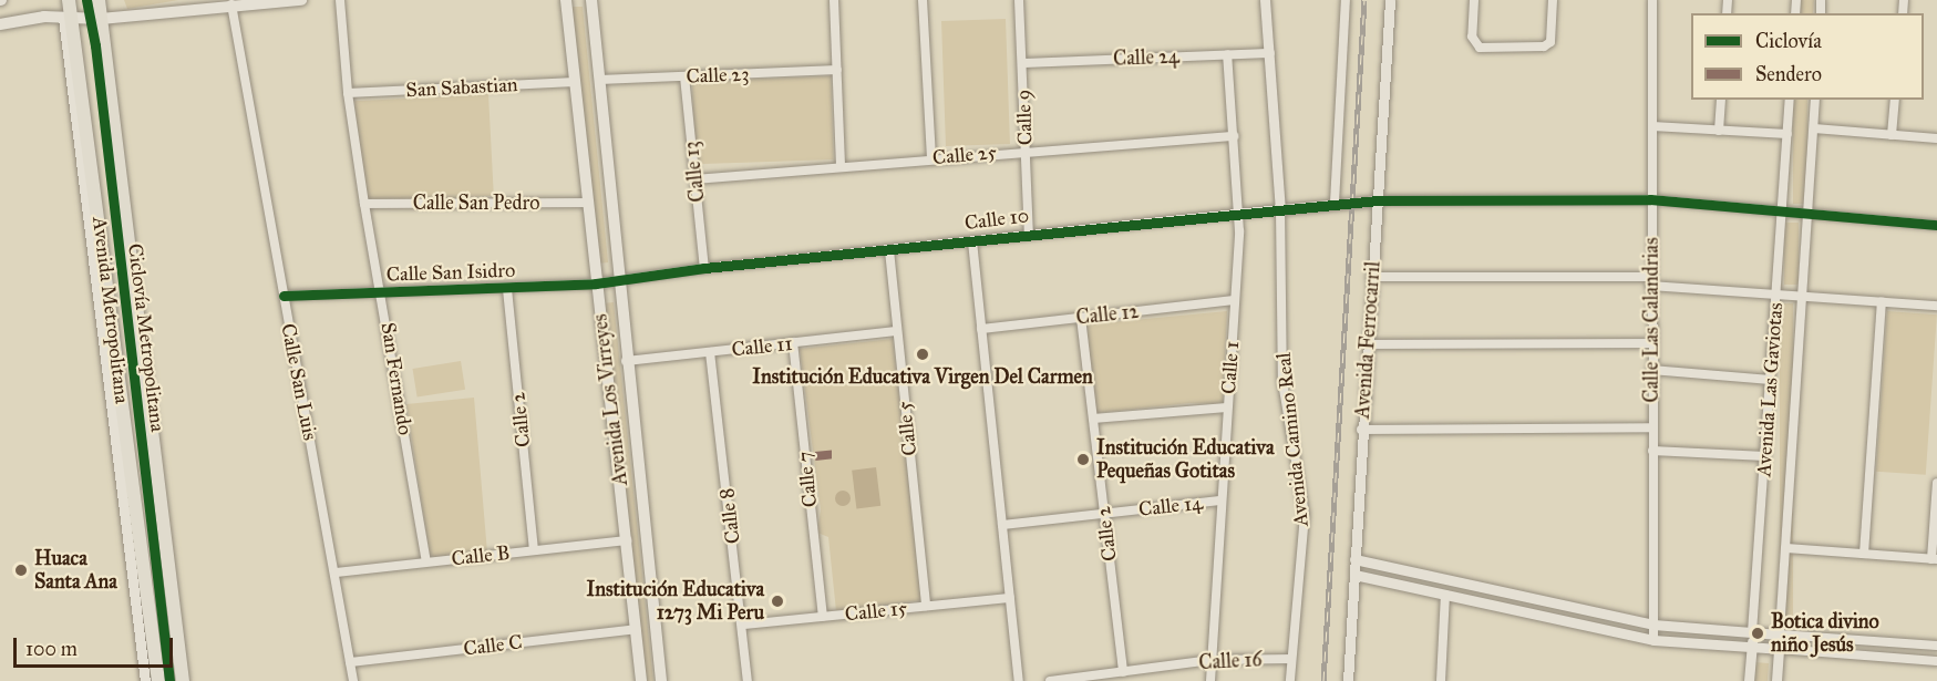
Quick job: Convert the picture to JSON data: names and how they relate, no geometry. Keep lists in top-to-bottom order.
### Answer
{
  "streets": {
    "main road": ["Avenida Metropolitana", "Avenida Los Virreyes"],
    "street": [
      "Calle 24",
      "Calle 23",
      "San Sabastian",
      "Calle 9",
      "Calle 25",
      "Calle 13",
      "Calle San Pedro",
      "Calle 10",
      "Calle San Isidro",
      "Calle 12",
      "Calle Las Calandrias",
      "Avenida Ferrocarril",
      "Calle 11",
      "Calle 1",
      "San Fernando",
      "Calle San Luis",
      "Avenida Las Gaviotas",
      "Calle 2",
      "Calle 5",
      "Avenida Camino Real",
      "Calle 7",
      "Calle 14",
      "Calle 8",
      "Calle B",
      "Calle 15",
      "Calle C",
      "Calle 16"
    ],
    "cycle path": ["Ciclovía Metropolitana"]
  },
  "crossings": [
    ["Calle 24", "Calle 9"],
    ["Calle 24", "Calle 1"],
    ["Calle 24", "Avenida Camino Real"],
    ["Calle 23", "Calle 13"],
    ["Calle 23", "Avenida Los Virreyes"],
    ["San Sabastian", "San Fernando"],
    ["San Sabastian", "Avenida Los Virreyes"],
    ["Calle 9", "Calle 25"],
    ["Calle 9", "Calle 10"],
    ["Calle 25", "Calle 13"],
    ["Calle 25", "Calle 1"],
    ["Calle 13", "Calle 10"],
    ["Calle San Pedro", "San Fernando"],
    ["Calle San Pedro", "Avenida Los Virreyes"],
    ["Calle 10", "Calle San Isidro"],
    ["Calle 10", "Avenida Ferrocarril"],
    ["Calle 10", "Calle 1"],
    ["Calle 10", "Avenida Los Virreyes"],
    ["Calle 10", "Calle 5"],
    ["Calle 10", "Avenida Camino Real"],
    ["Calle San Isidro", "San Fernando"],
    ["Calle San Isidro", "Calle San Luis"],
    ["Calle San Isidro", "Avenida Los Virreyes"],
    ["Calle San Isidro", "Calle 2"],
    ["Calle 12", "Calle 1"],
    ["Calle 12", "Calle 2"],
    ["Calle 11", "Avenida Los Virreyes"],
    ["Calle 11", "Calle 5"],
    ["Calle 11", "Calle 7"],
    ["Calle 11", "Calle 8"],
    ["Calle 1", "Calle 14"],
    ["Calle 1", "Calle 16"],
    ["San Fernando", "Calle B"],
    ["Calle San Luis", "Calle B"],
    ["Calle San Luis", "Calle C"],
    ["Avenida Los Virreyes", "Calle B"],
    ["Avenida Los Virreyes", "Calle C"],
    ["Calle 2", "Calle 14"],
    ["Calle 2", "Calle B"],
    ["Calle 2", "Calle 16"],
    ["Calle 5", "Calle 15"],
    ["Avenida Camino Real", "Calle 16"],
    ["Calle 7", "Calle 15"],
    ["Calle 8", "Calle 15"]
  ],
  "places": [
    "Institución Educativa Virgen Del Carmen",
    "Institución Educativa Pequeñas Gotitas",
    "Huaca Santa Ana",
    "Institución Educativa 1273 Mi Peru",
    "Botica divino niño Jesús"
  ],
  "legend": ["Ciclovía", "Sendero"],
  "scale_bar": "100 m"
}
